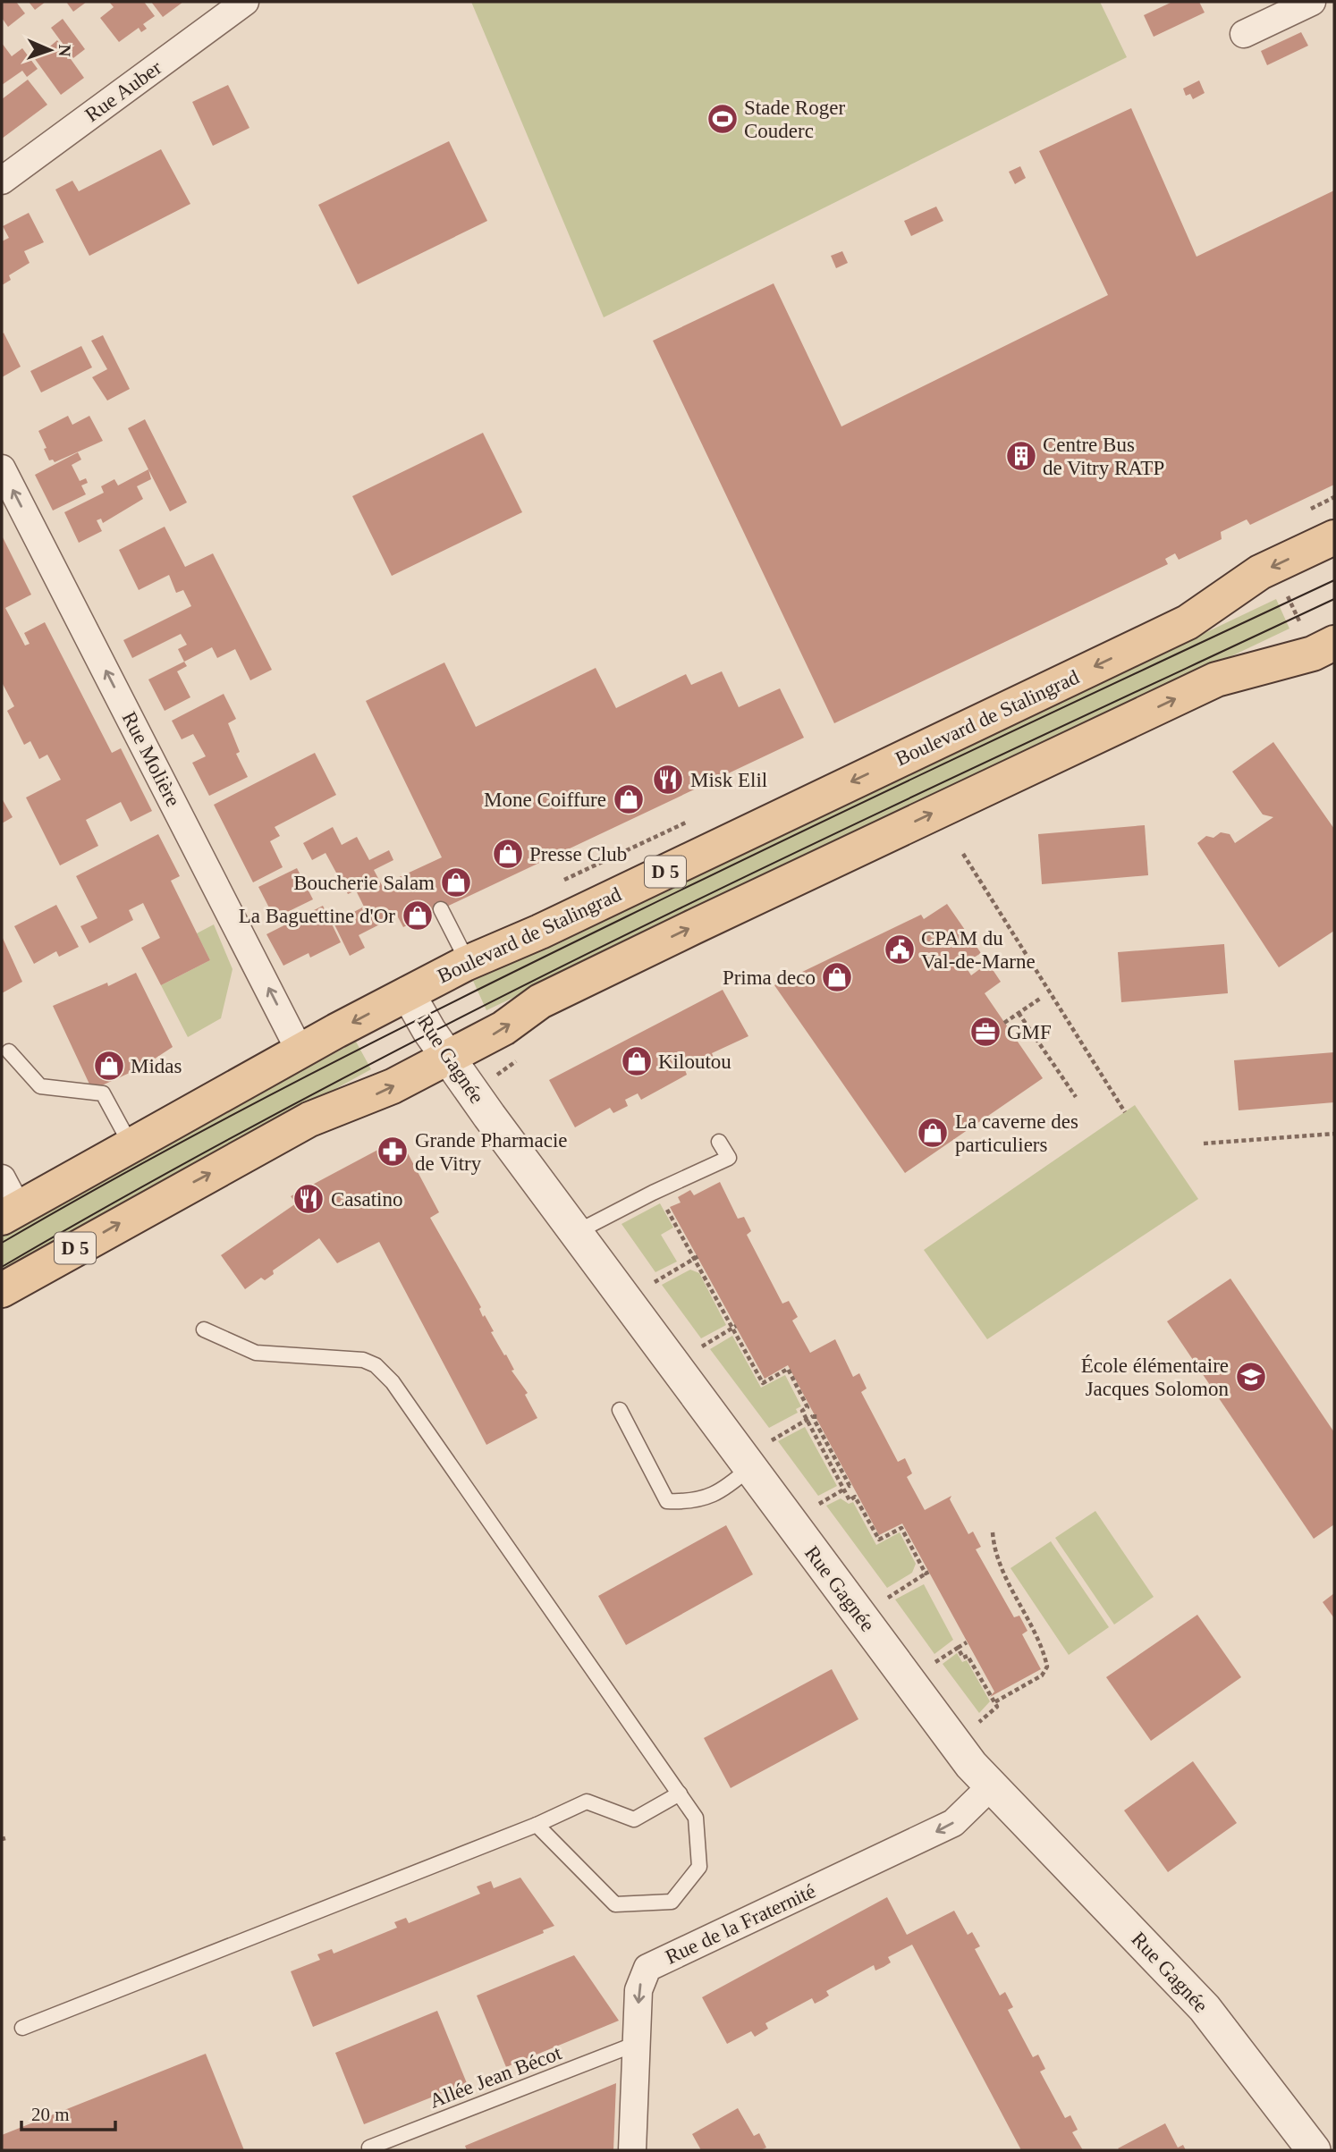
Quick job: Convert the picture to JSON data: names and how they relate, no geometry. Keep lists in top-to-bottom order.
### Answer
{
  "streets": {
    "main road": ["Boulevard de Stalingrad", "D 5"],
    "street": [
      "Rue Auber",
      "Rue Molière",
      "Rue Gagnée",
      "Rue de la Fraternité"
    ],
    "lane": ["Allée Jean Bécot"]
  },
  "crossings": [
    ["Boulevard de Stalingrad", "Rue Molière"],
    ["Boulevard de Stalingrad", "Rue Gagnée"],
    ["D 5", "Rue Gagnée"],
    ["Rue Gagnée", "Rue de la Fraternité"],
    ["Rue de la Fraternité", "Allée Jean Bécot"]
  ],
  "one_way": ["Rue Molière", "Rue de la Fraternité"],
  "places": {
    "sports": ["Stade Roger Couderc"],
    "building": ["Centre Bus de Vitry RATP"],
    "restaurant": ["Misk Elil", "Casatino"],
    "shop": [
      "Mone Coiffure",
      "Presse Club",
      "Boucherie Salam",
      "La Baguettine d'Or",
      "Prima deco",
      "Kiloutou",
      "Midas",
      "La caverne des particuliers"
    ],
    "public building": ["CPAM du Val-de-Marne"],
    "office": ["GMF"],
    "pharmacy": ["Grande Pharmacie de Vitry"],
    "school or university": ["École élémentaire Jacques Solomon"]
  },
  "scale_bar": "20 m",
  "north": "right"
}
